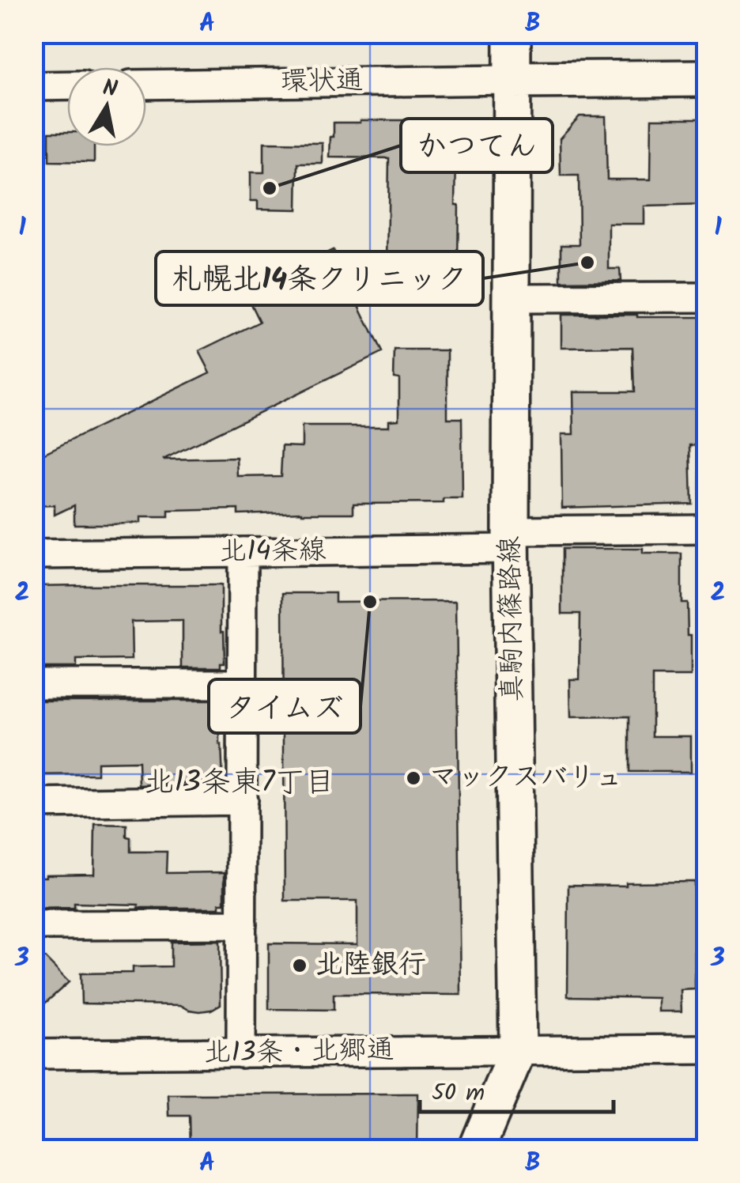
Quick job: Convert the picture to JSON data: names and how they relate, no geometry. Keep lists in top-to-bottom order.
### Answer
{
  "streets": {
    "main road": ["真駒内篠路線"],
    "street": ["環状通", "北14条線", "北13条・北郷通"]
  },
  "crossings": [
    ["環状通", "真駒内篠路線"],
    ["北14条線", "真駒内篠路線"],
    ["真駒内篠路線", "北13条・北郷通"]
  ],
  "districts": ["北13条東7丁目"],
  "places": [
    "かつてん",
    "札幌北14条クリニック",
    "タイムズ",
    "マックスバリュ",
    "北陸銀行"
  ],
  "scale_bar": "50 m",
  "north": "top",
  "grid": {
    "columns": ["A", "B"],
    "rows": ["1", "2", "3"]
  }
}
